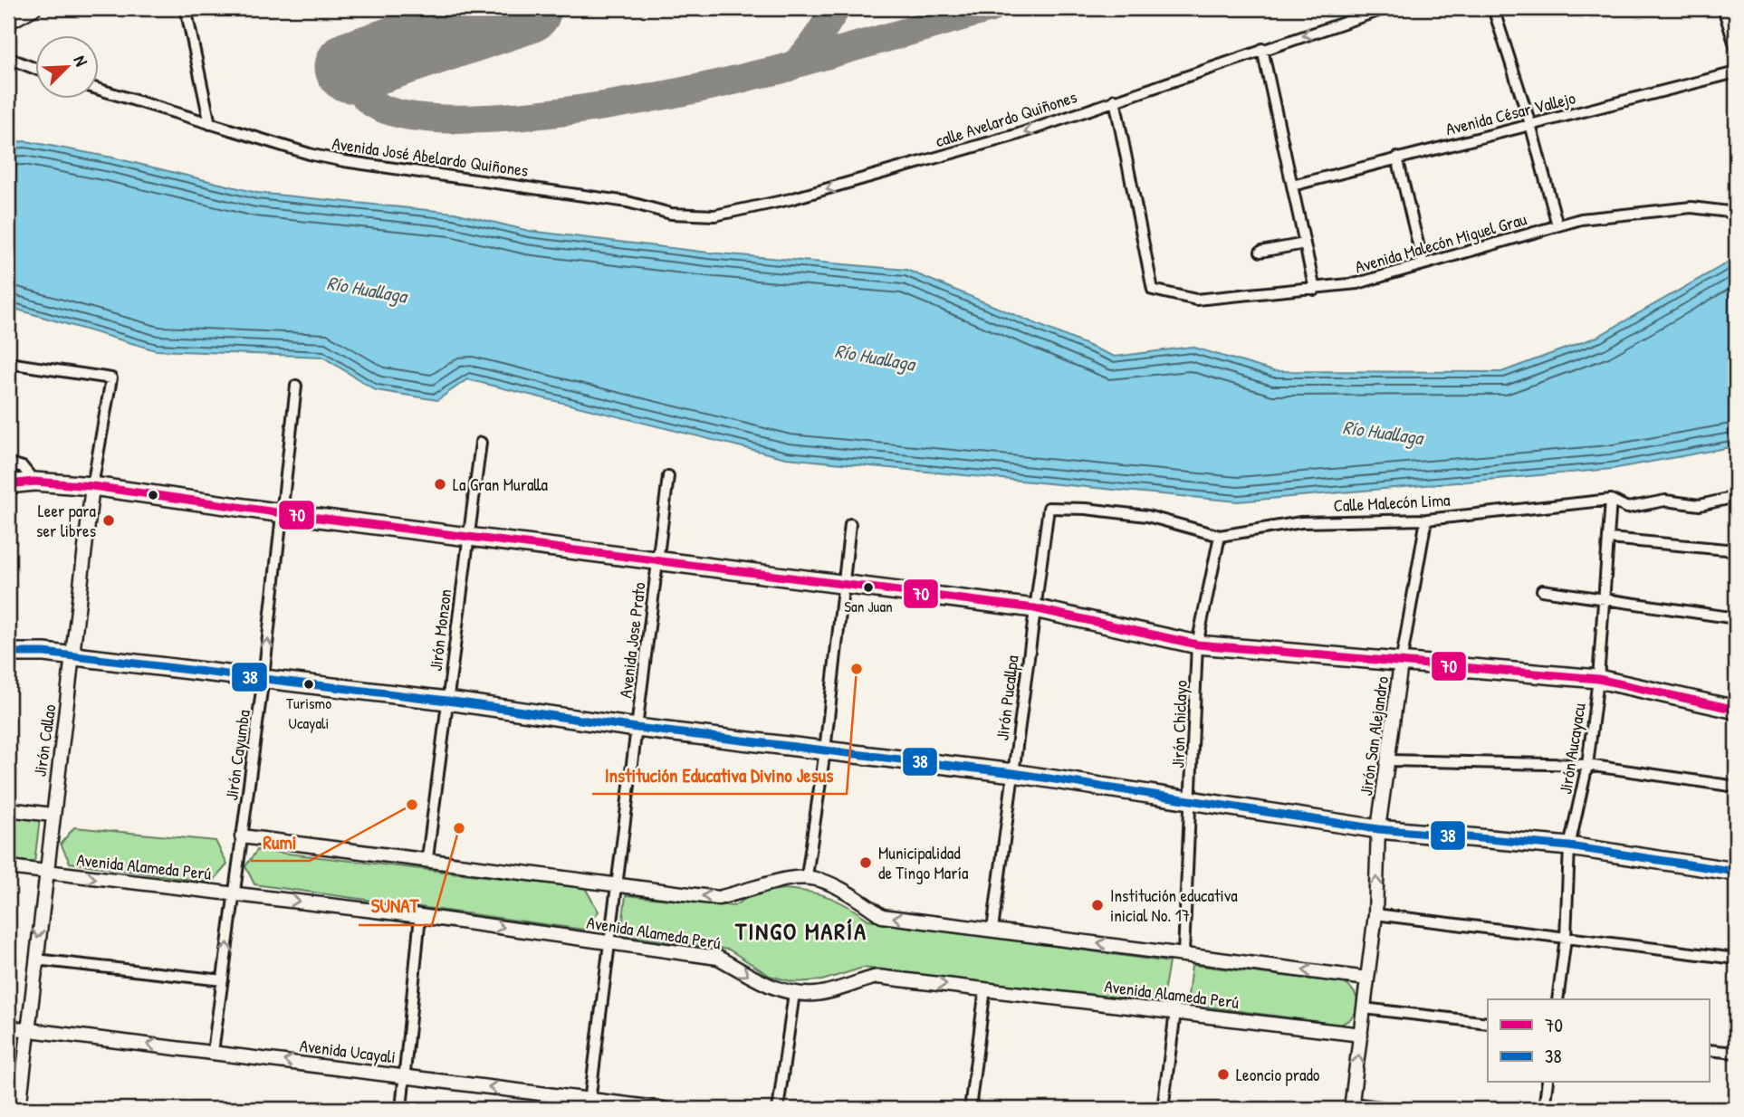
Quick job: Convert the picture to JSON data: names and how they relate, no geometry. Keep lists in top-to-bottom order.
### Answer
{
  "streets": {
    "street": [
      "Avenida César Vallejo",
      "calle Avelardo Quiñones",
      "Avenida José Abelardo Quiñones",
      "Avenida Malecón Miguel Grau",
      "Calle Malecón Lima",
      "Jirón Monzon",
      "Avenida Jose Prato",
      "Jirón Pucallpa",
      "Jirón Chiclayo",
      "Jirón San Alejandro",
      "Jirón Callao",
      "Jirón Aucayacu",
      "Jirón Cayumba",
      "Avenida Alameda Perú",
      "Avenida Ucayali"
    ]
  },
  "crossings": [
    ["calle Avelardo Quiñones", "Avenida José Abelardo Quiñones"],
    ["calle Avelardo Quiñones", "Avenida Malecón Miguel Grau"],
    ["Calle Malecón Lima", "Jirón Pucallpa"],
    ["Calle Malecón Lima", "Jirón Chiclayo"],
    ["Calle Malecón Lima", "Jirón San Alejandro"],
    ["Calle Malecón Lima", "Jirón Aucayacu"],
    ["Avenida Jose Prato", "Avenida Alameda Perú"],
    ["Avenida Jose Prato", "Avenida Ucayali"],
    ["Jirón San Alejandro", "Avenida Alameda Perú"],
    ["Jirón Callao", "Avenida Alameda Perú"],
    ["Jirón Callao", "Avenida Ucayali"],
    ["Jirón Cayumba", "Avenida Alameda Perú"],
    ["Jirón Cayumba", "Avenida Ucayali"]
  ],
  "one_way": ["calle Avelardo Quiñones", "Jirón Cayumba"],
  "districts": ["TINGO MARÍA"],
  "water": ["Río Huallaga"],
  "places": [
    "La Gran Muralla",
    "Leer para ser libres",
    "San Juan",
    "Institución Educativa Divino Jesus",
    "Turismo Ucayali",
    "Rumi",
    "SUNAT",
    "Municipalidad de Tingo María",
    "Institución educativa inicial No. 17",
    "Leoncio prado"
  ],
  "lines": ["transit line 70", "transit line 38"],
  "legend": ["70", "38"],
  "north": "top right"
}
